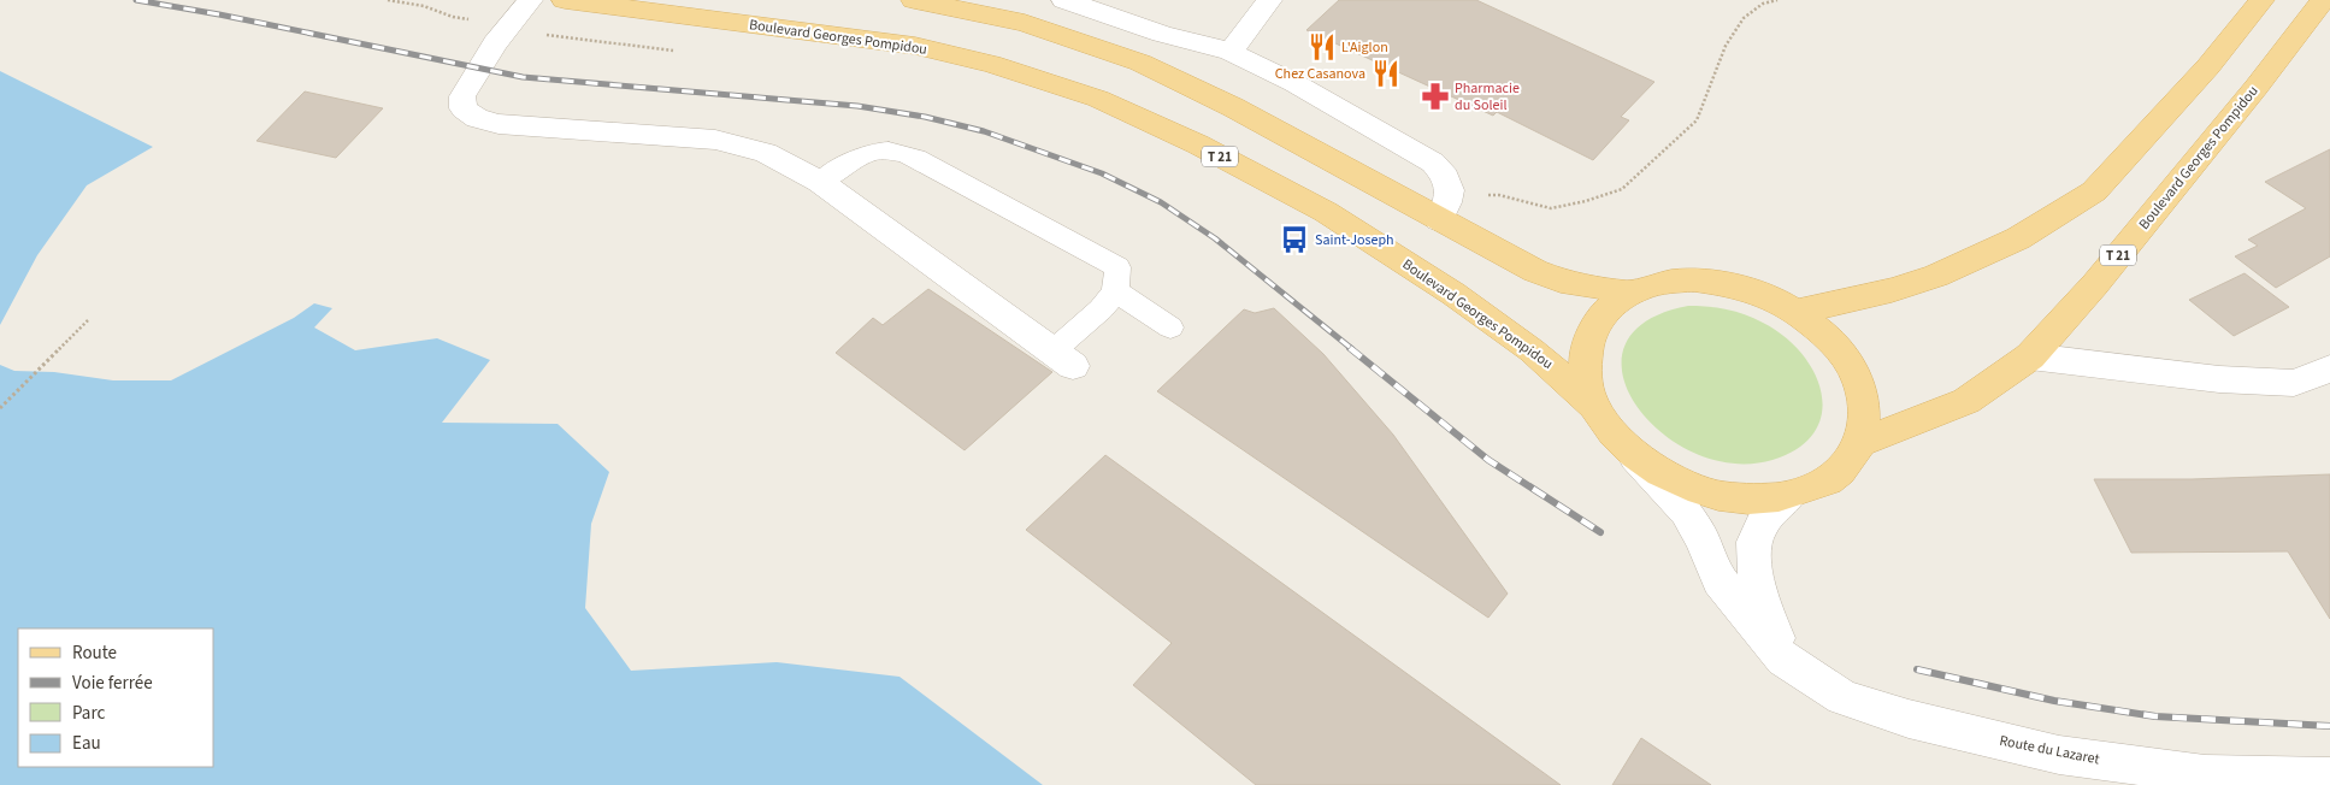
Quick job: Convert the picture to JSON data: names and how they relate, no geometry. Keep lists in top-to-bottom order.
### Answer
{
  "streets": {
    "main road": ["Boulevard Georges Pompidou", "T 21"],
    "street": ["Route du Lazaret"]
  },
  "places": {
    "restaurant": ["L'Aiglon", "Chez Casanova"],
    "pharmacy": ["Pharmacie du Soleil"],
    "bus stop": ["Saint-Joseph"]
  },
  "legend": [
    "Route",
    "Voie ferrée",
    "Parc",
    "Eau"
  ]
}
